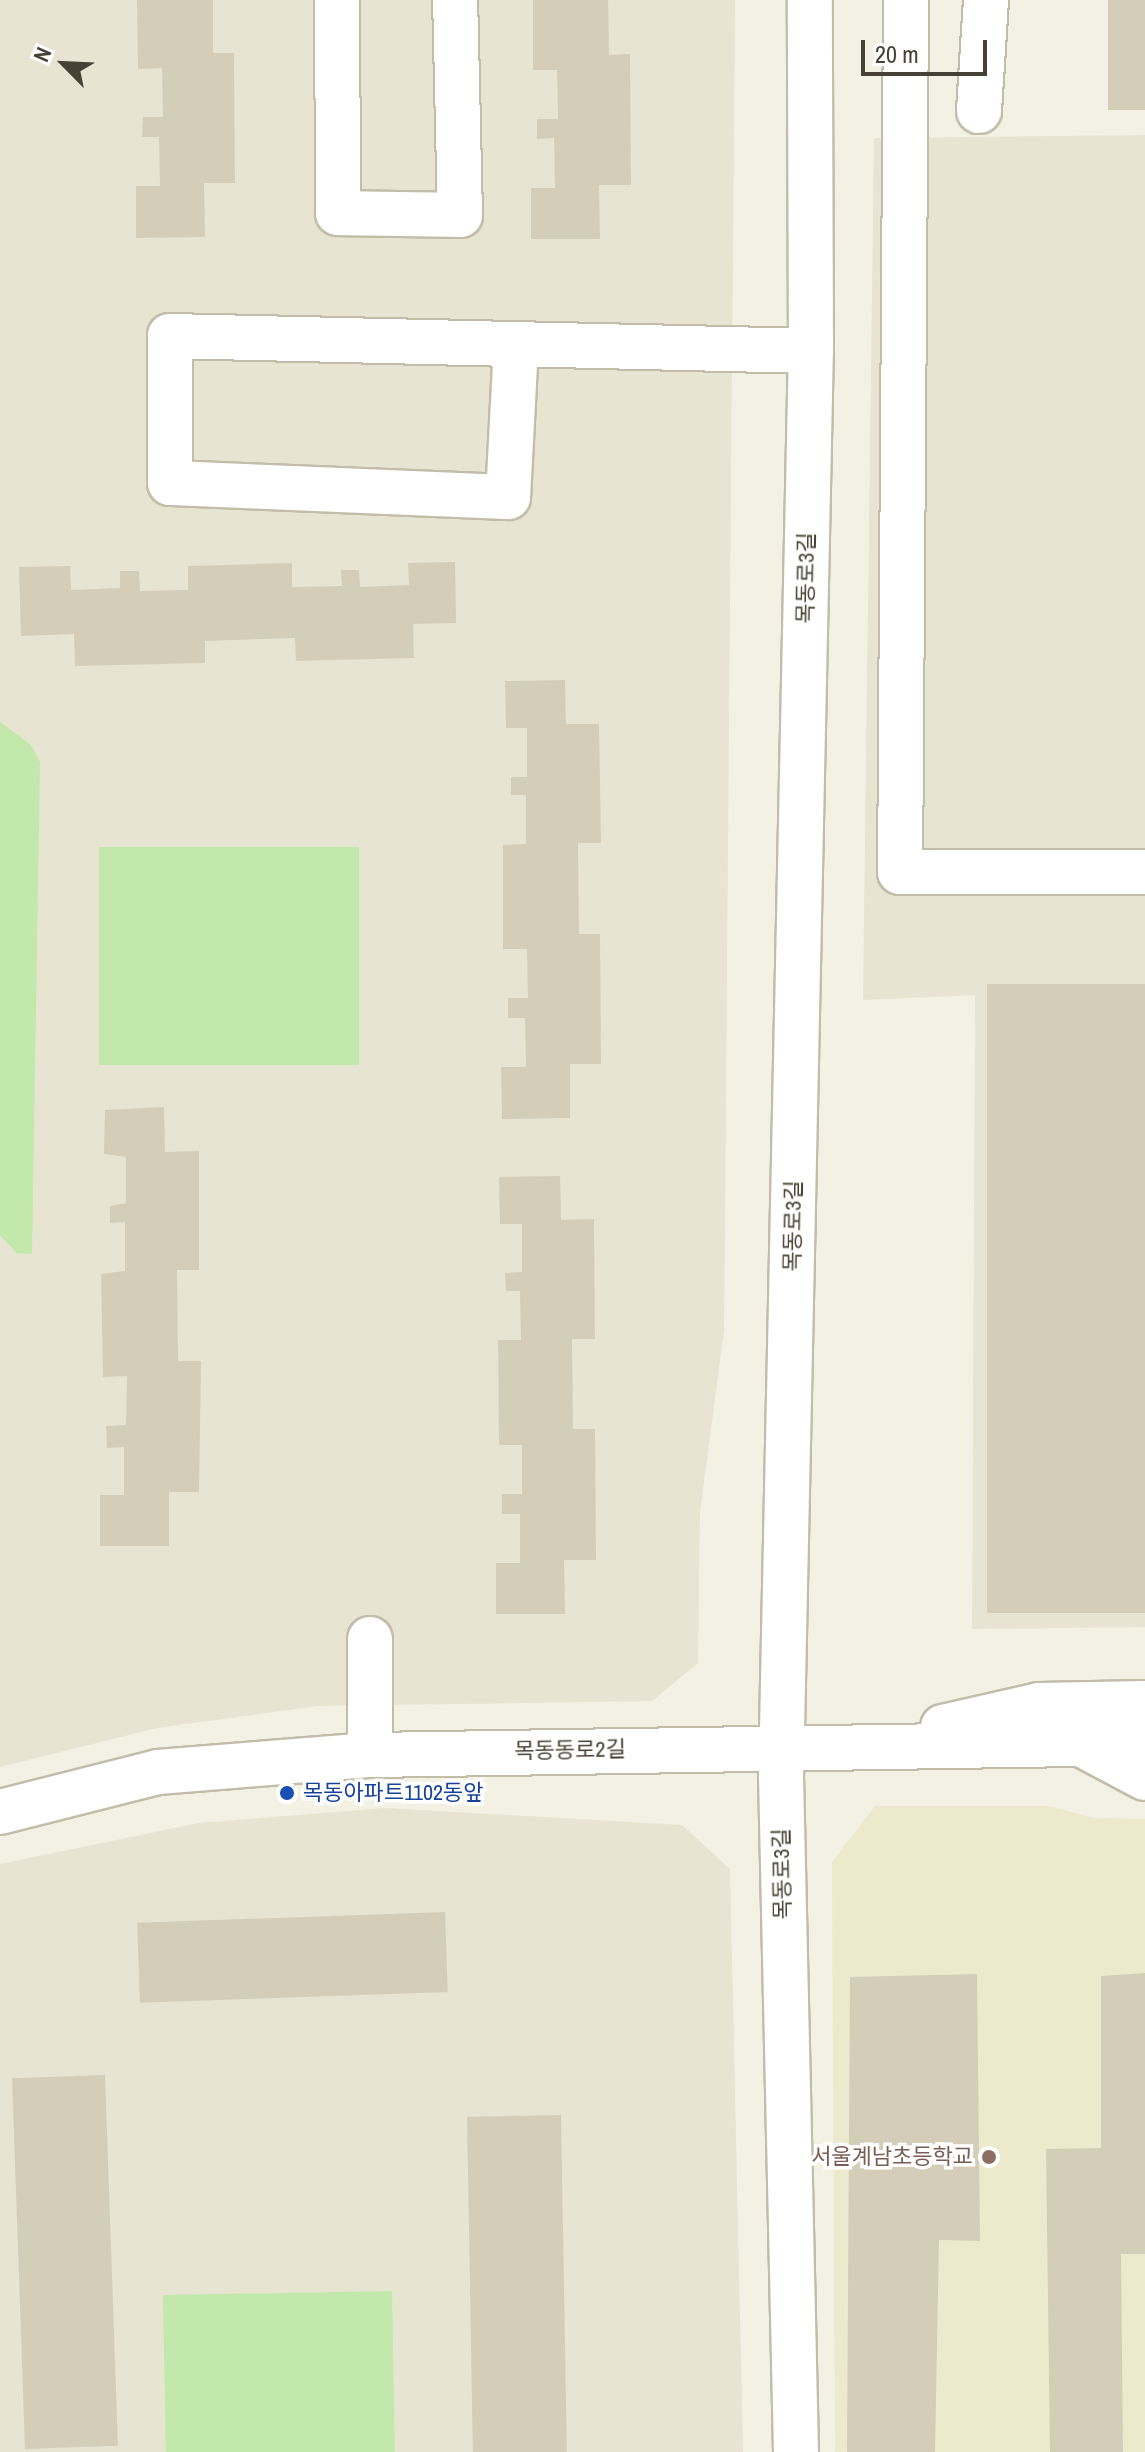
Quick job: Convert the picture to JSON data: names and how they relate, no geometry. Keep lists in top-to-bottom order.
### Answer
{
  "streets": {
    "street": ["목동로3길", "목동동로2길"]
  },
  "crossings": [
    ["목동로3길", "목동동로2길"]
  ],
  "places": ["목동아파트1102동앞", "서울계남초등학교"],
  "scale_bar": "20 m",
  "north": "top left"
}
